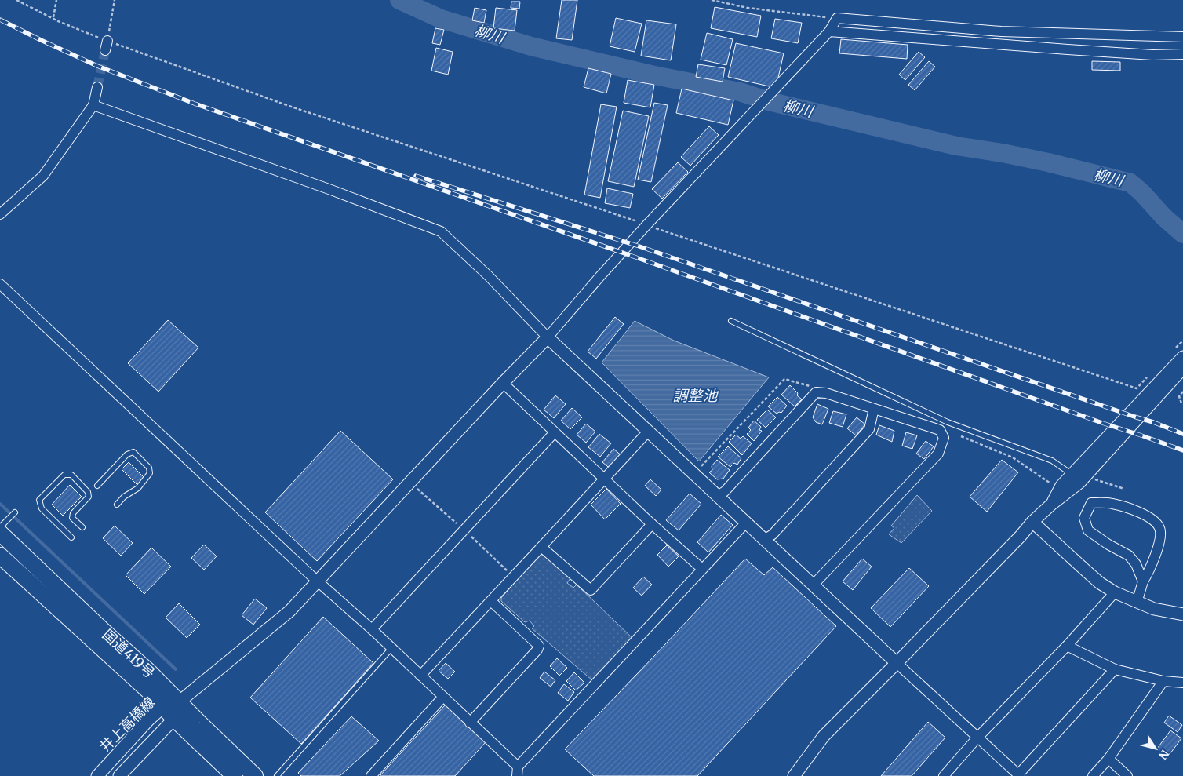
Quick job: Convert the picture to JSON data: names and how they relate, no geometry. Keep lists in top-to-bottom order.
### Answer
{
  "streets": {
    "highway": ["国道419号"],
    "street": ["井上高橋線"]
  },
  "crossings": [
    ["国道419号", "井上高橋線"]
  ],
  "water": ["柳川", "調整池"],
  "north": "bottom right"
}
